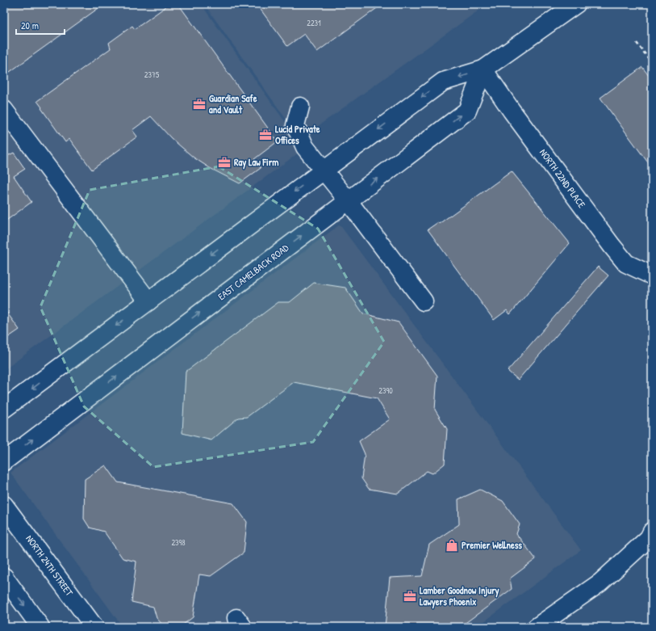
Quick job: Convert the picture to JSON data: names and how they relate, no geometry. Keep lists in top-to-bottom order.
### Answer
{
  "streets": {
    "main road": ["NORTH 22ND PLACE", "EAST CAMELBACK ROAD", "NORTH 24TH STREET"]
  },
  "crossings": [
    ["NORTH 22ND PLACE", "EAST CAMELBACK ROAD"]
  ],
  "places": {
    "office": [
      "Guardian Safe and Vault",
      "Lucid Private Offices",
      "Ray Law Firm",
      "Lamber Goodnow Injury Lawyers Phoenix"
    ],
    "shop": ["Premier Wellness"]
  },
  "house_numbers": [
    "2231",
    "2375",
    "2390",
    "2398"
  ],
  "scale_bar": "20 m"
}
